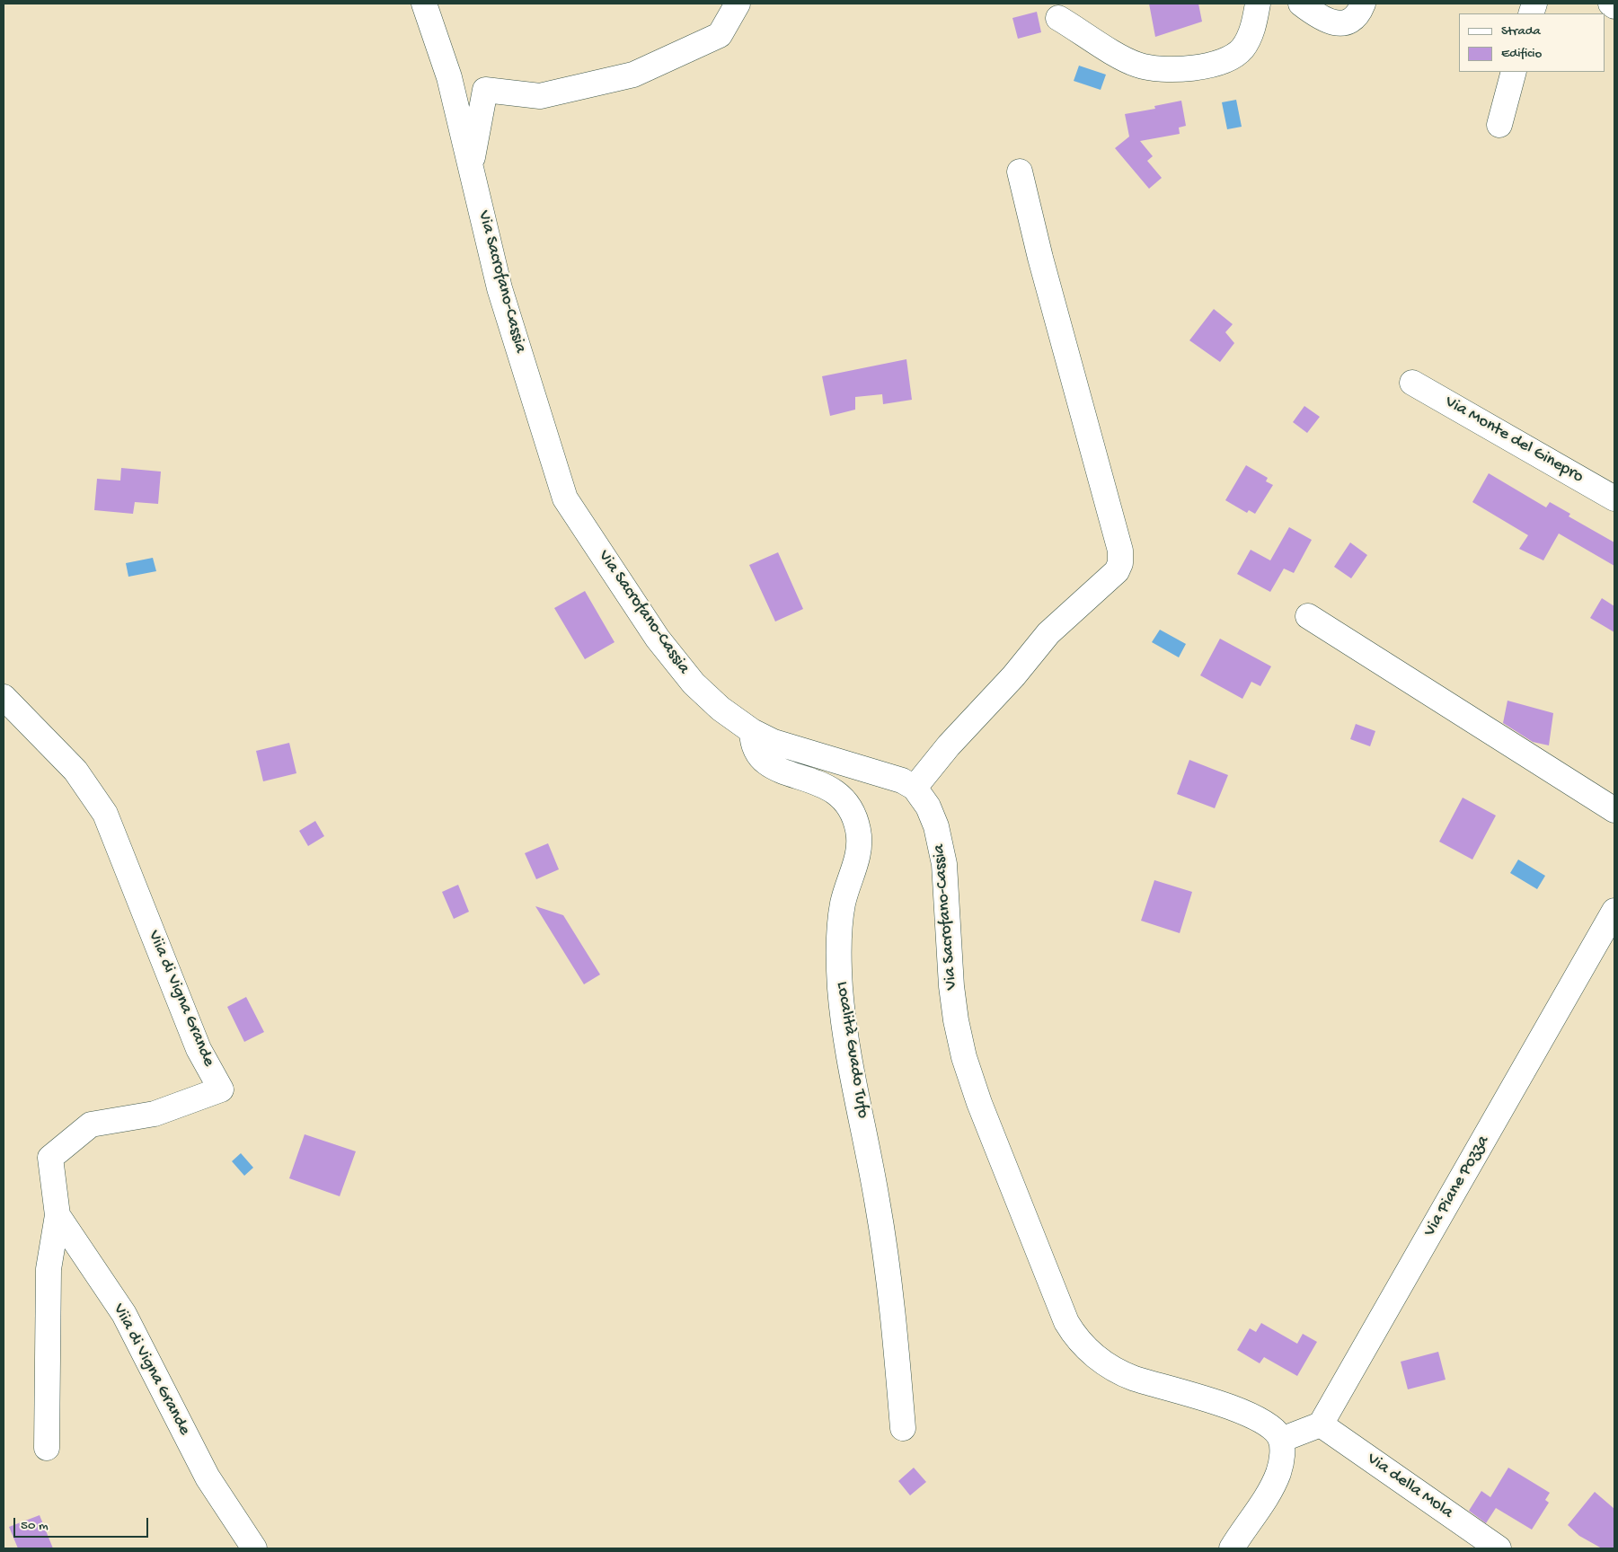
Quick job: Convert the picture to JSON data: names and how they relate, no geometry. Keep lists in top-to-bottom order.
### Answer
{
  "streets": {
    "street": [
      "Via Sacrofano-Cassia",
      "Via Monte del Ginepro",
      "Viia di Vigna Grande",
      "Località Guado Tufo",
      "Via Piane Pozza",
      "Via della Mola"
    ]
  },
  "crossings": [
    ["Via Sacrofano-Cassia", "Località Guado Tufo"],
    ["Via Piane Pozza", "Via della Mola"]
  ],
  "legend": ["Strada", "Edificio"],
  "scale_bar": "50 m"
}
